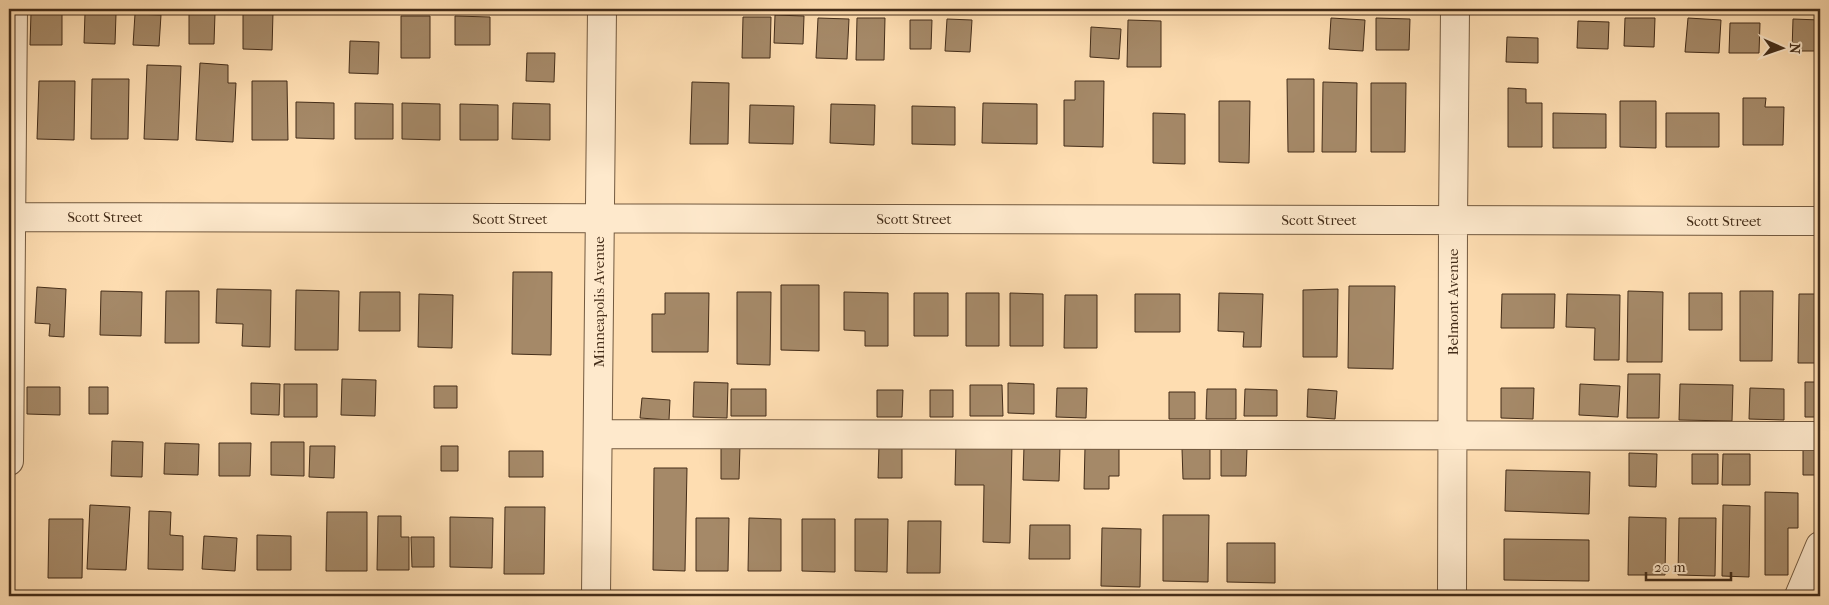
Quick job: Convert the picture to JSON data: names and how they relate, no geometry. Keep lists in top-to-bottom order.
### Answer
{
  "streets": {
    "street": ["Scott Street", "Minneapolis Avenue", "Belmont Avenue"]
  },
  "crossings": [
    ["Scott Street", "Minneapolis Avenue"],
    ["Scott Street", "Belmont Avenue"]
  ],
  "scale_bar": "20 m",
  "north": "right"
}
